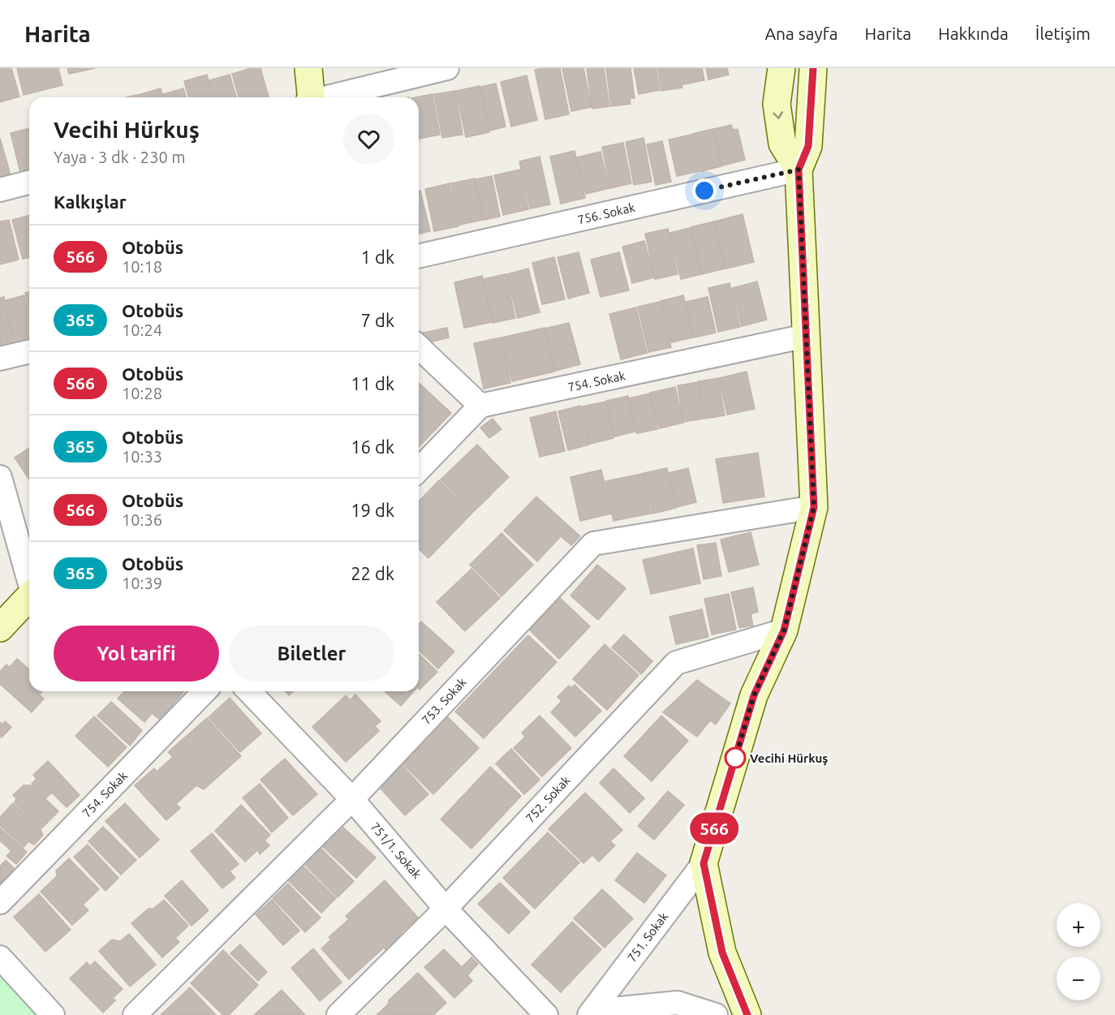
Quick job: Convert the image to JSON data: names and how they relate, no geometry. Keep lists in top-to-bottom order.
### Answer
{
  "streets": {
    "street": [
      "756. Sokak",
      "754. Sokak",
      "753. Sokak",
      "752. Sokak",
      "751/1. Sokak",
      "751. Sokak"
    ]
  },
  "crossings": [
    ["753. Sokak", "751/1. Sokak"],
    ["752. Sokak", "751/1. Sokak"]
  ],
  "places": ["Vecihi Hürkuş"],
  "lines": ["bus line 566"],
  "page": {
    "header": "Harita",
    "nav": [
      "Ana sayfa",
      "Harita",
      "Hakkında",
      "İletişim"
    ],
    "on_map": "566",
    "heading": [
      ["Vecihi Hürkuş", "Yaya · 3 dk · 230 m"],
      "Kalkışlar"
    ],
    "list": [
      {
        "mark": "566",
        "name": "Otobüs",
        "note": "10:18",
        "value": "1 dk"
      },
      {
        "mark": "365",
        "name": "Otobüs",
        "note": "10:24",
        "value": "7 dk"
      },
      {
        "mark": "566",
        "name": "Otobüs",
        "note": "10:28",
        "value": "11 dk"
      },
      {
        "mark": "365",
        "name": "Otobüs",
        "note": "10:33",
        "value": "16 dk"
      },
      {
        "mark": "566",
        "name": "Otobüs",
        "note": "10:36",
        "value": "19 dk"
      },
      {
        "mark": "365",
        "name": "Otobüs",
        "note": "10:39",
        "value": "22 dk"
      }
    ],
    "buttons": ["Yol tarifi", "Biletler"],
    "map_buttons": ["+", "−"]
  }
}
